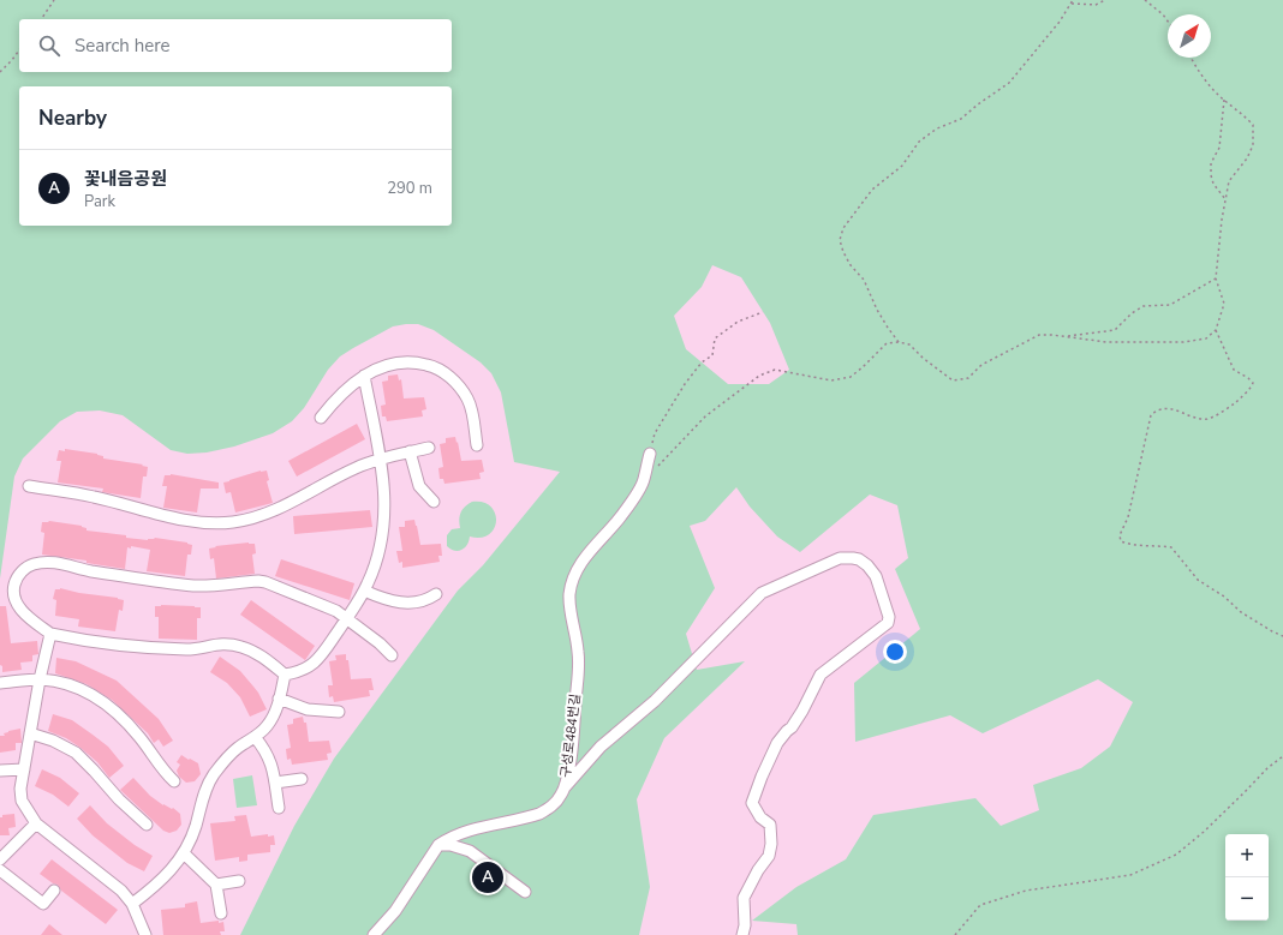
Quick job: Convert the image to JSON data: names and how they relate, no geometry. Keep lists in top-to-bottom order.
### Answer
{
  "streets": {
    "street": ["구성로484번길"]
  },
  "north": "top right",
  "page": {
    "search": "Search here",
    "heading": "Nearby",
    "list": [
      {
        "mark": "A",
        "name": "꽃내음공원",
        "note": "Park",
        "value": "290 m"
      }
    ],
    "map_buttons": ["+", "−"],
    "pins": "A"
  }
}
